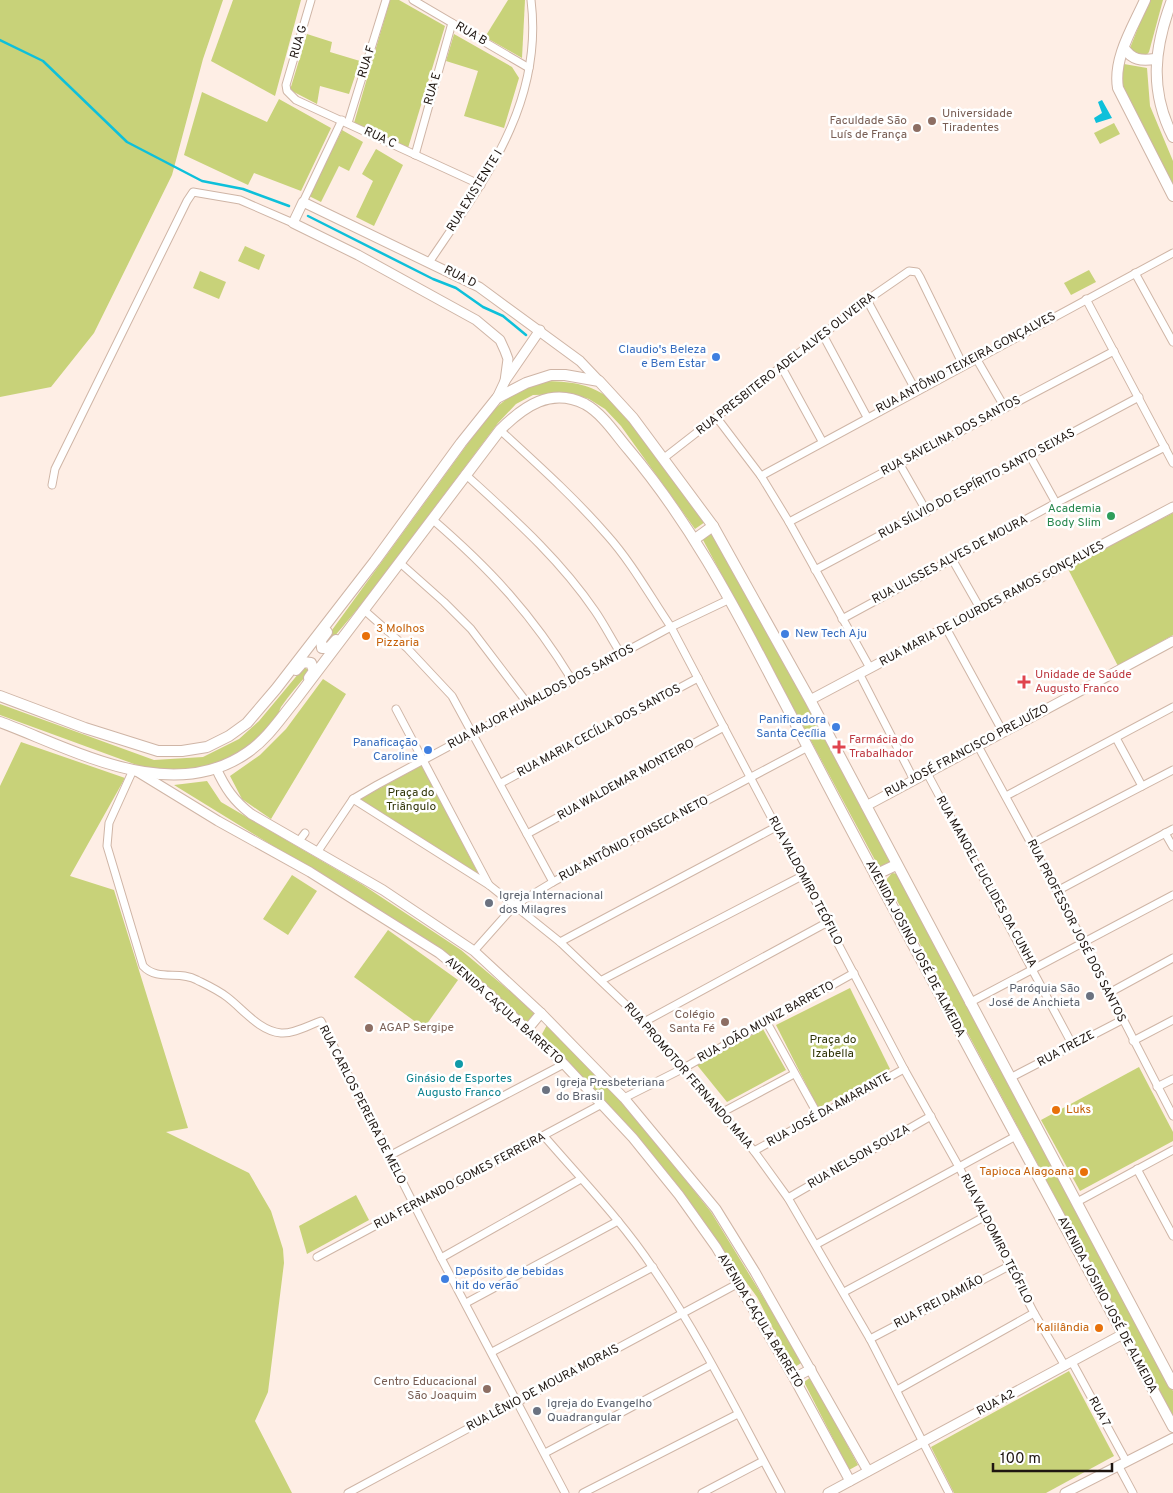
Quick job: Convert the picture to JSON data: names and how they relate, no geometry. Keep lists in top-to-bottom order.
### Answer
{
  "streets": {
    "main road": ["AVENIDA JOSINO JOSÉ DE ALMEIDA"],
    "street": [
      "RUA B",
      "RUA G",
      "RUA F",
      "RUA E",
      "RUA C",
      "RUA EXISTENTE I",
      "RUA D",
      "RUA ANTÔNIO TEIXEIRA GONÇALVES",
      "RUA PRESBITERO ADEL ALVES OLIVEIRA",
      "RUA SAVELINA DOS SANTOS",
      "RUA SÍLVIO DO ESPÍRITO SANTO SEIXAS",
      "RUA ULISSES ALVES DE MOURA",
      "RUA MARIA DE LOURDES RAMOS GONÇALVES",
      "RUA MAJOR HUNALDOS DOS SANTOS",
      "RUA MARIA CECÍLIA DOS SANTOS",
      "RUA JOSÉ FRANCISCO PREJUÍZO",
      "RUA WALDEMAR MONTEIRO",
      "RUA ANTÔNIO FONSECA NETO",
      "RUA VALDOMIRO TEÓFILO",
      "RUA MANOEL EUCLIDES DA CUNHA",
      "RUA PROFESSOR JOSÉ DOS SANTOS",
      "AVENIDA CAÇULA BARRETO",
      "RUA JOÃO MUNIZ BARRETO",
      "RUA TREZE",
      "RUA PROMOTOR FERNANDO MAIA",
      "RUA CARLOS PEREIRA DE MELO",
      "RUA JOSÉ DA AMARANTE",
      "RUA NELSON SOUZA",
      "RUA FERNANDO GOMES FERREIRA",
      "RUA FREI DAMIÃO",
      "RUA LÊNIO DE MOURA MORAIS",
      "RUA A2",
      "RUA 7"
    ]
  },
  "crossings": [
    ["RUA B", "RUA E"],
    ["RUA B", "RUA EXISTENTE I"],
    ["RUA G", "RUA C"],
    ["RUA F", "RUA C"],
    ["RUA F", "RUA D"],
    ["RUA E", "RUA C"],
    ["RUA C", "RUA EXISTENTE I"],
    ["RUA EXISTENTE I", "RUA D"],
    ["RUA D", "AVENIDA JOSINO JOSÉ DE ALMEIDA"],
    ["RUA ANTÔNIO TEIXEIRA GONÇALVES", "RUA PRESBITERO ADEL ALVES OLIVEIRA"],
    ["RUA PRESBITERO ADEL ALVES OLIVEIRA", "AVENIDA JOSINO JOSÉ DE ALMEIDA"],
    ["RUA MARIA DE LOURDES RAMOS GONÇALVES", "AVENIDA JOSINO JOSÉ DE ALMEIDA"],
    ["RUA MAJOR HUNALDOS DOS SANTOS", "RUA VALDOMIRO TEÓFILO"],
    ["RUA MAJOR HUNALDOS DOS SANTOS", "AVENIDA JOSINO JOSÉ DE ALMEIDA"],
    ["RUA MAJOR HUNALDOS DOS SANTOS", "RUA PROMOTOR FERNANDO MAIA"],
    ["RUA MARIA CECÍLIA DOS SANTOS", "RUA VALDOMIRO TEÓFILO"],
    ["RUA JOSÉ FRANCISCO PREJUÍZO", "RUA MANOEL EUCLIDES DA CUNHA"],
    ["RUA JOSÉ FRANCISCO PREJUÍZO", "RUA PROFESSOR JOSÉ DOS SANTOS"],
    ["RUA JOSÉ FRANCISCO PREJUÍZO", "AVENIDA JOSINO JOSÉ DE ALMEIDA"],
    ["RUA WALDEMAR MONTEIRO", "RUA VALDOMIRO TEÓFILO"],
    ["RUA ANTÔNIO FONSECA NETO", "RUA VALDOMIRO TEÓFILO"],
    ["RUA ANTÔNIO FONSECA NETO", "AVENIDA JOSINO JOSÉ DE ALMEIDA"],
    ["RUA ANTÔNIO FONSECA NETO", "AVENIDA CAÇULA BARRETO"],
    ["RUA ANTÔNIO FONSECA NETO", "RUA PROMOTOR FERNANDO MAIA"],
    ["RUA VALDOMIRO TEÓFILO", "AVENIDA JOSINO JOSÉ DE ALMEIDA"],
    ["RUA VALDOMIRO TEÓFILO", "RUA JOÃO MUNIZ BARRETO"],
    ["RUA VALDOMIRO TEÓFILO", "RUA JOSÉ DA AMARANTE"],
    ["RUA VALDOMIRO TEÓFILO", "RUA NELSON SOUZA"],
    ["RUA VALDOMIRO TEÓFILO", "RUA FREI DAMIÃO"],
    ["RUA VALDOMIRO TEÓFILO", "RUA A2"],
    ["RUA VALDOMIRO TEÓFILO", "RUA 7"],
    ["RUA MANOEL EUCLIDES DA CUNHA", "RUA TREZE"],
    ["RUA PROFESSOR JOSÉ DOS SANTOS", "RUA TREZE"],
    ["AVENIDA JOSINO JOSÉ DE ALMEIDA", "RUA TREZE"],
    ["AVENIDA JOSINO JOSÉ DE ALMEIDA", "RUA A2"],
    ["AVENIDA CAÇULA BARRETO", "RUA JOÃO MUNIZ BARRETO"],
    ["AVENIDA CAÇULA BARRETO", "RUA CARLOS PEREIRA DE MELO"],
    ["AVENIDA CAÇULA BARRETO", "RUA FERNANDO GOMES FERREIRA"],
    ["AVENIDA CAÇULA BARRETO", "RUA LÊNIO DE MOURA MORAIS"],
    ["AVENIDA CAÇULA BARRETO", "RUA A2"],
    ["RUA JOÃO MUNIZ BARRETO", "RUA PROMOTOR FERNANDO MAIA"],
    ["RUA PROMOTOR FERNANDO MAIA", "RUA JOSÉ DA AMARANTE"],
    ["RUA PROMOTOR FERNANDO MAIA", "RUA NELSON SOUZA"],
    ["RUA PROMOTOR FERNANDO MAIA", "RUA FREI DAMIÃO"],
    ["RUA PROMOTOR FERNANDO MAIA", "RUA A2"],
    ["RUA CARLOS PEREIRA DE MELO", "RUA FERNANDO GOMES FERREIRA"],
    ["RUA CARLOS PEREIRA DE MELO", "RUA LÊNIO DE MOURA MORAIS"],
    ["RUA A2", "RUA 7"]
  ],
  "parks": ["Praça do Triângulo", "Praça do Izabella"],
  "places": {
    "other": [
      "Universidade Tiradentes",
      "Faculdade São Luís de França",
      "Claudio's Beleza e Bem Estar",
      "Academia Body Slim",
      "New Tech Aju",
      "3 Molhos Pizzaria",
      "Panificadora Santa Cecília",
      "Panaficação Caroline",
      "Igreja Internacional dos Milagres",
      "Paróquia São José de Anchieta",
      "Colégio Santa Fé",
      "AGAP Sergipe",
      "Ginásio de Esportes Augusto Franco",
      "Igreja Presbeteriana do Brasil",
      "Luks",
      "Tapioca Alagoana",
      "Depósito de bebidas hit do verão",
      "Kalilândia",
      "Centro Educacional São Joaquim",
      "Igreja do Evangelho Quadrangular"
    ],
    "health": ["Unidade de Saúde Augusto Franco", "Farmácia do Trabalhador"]
  },
  "scale_bar": "100 m"
}
